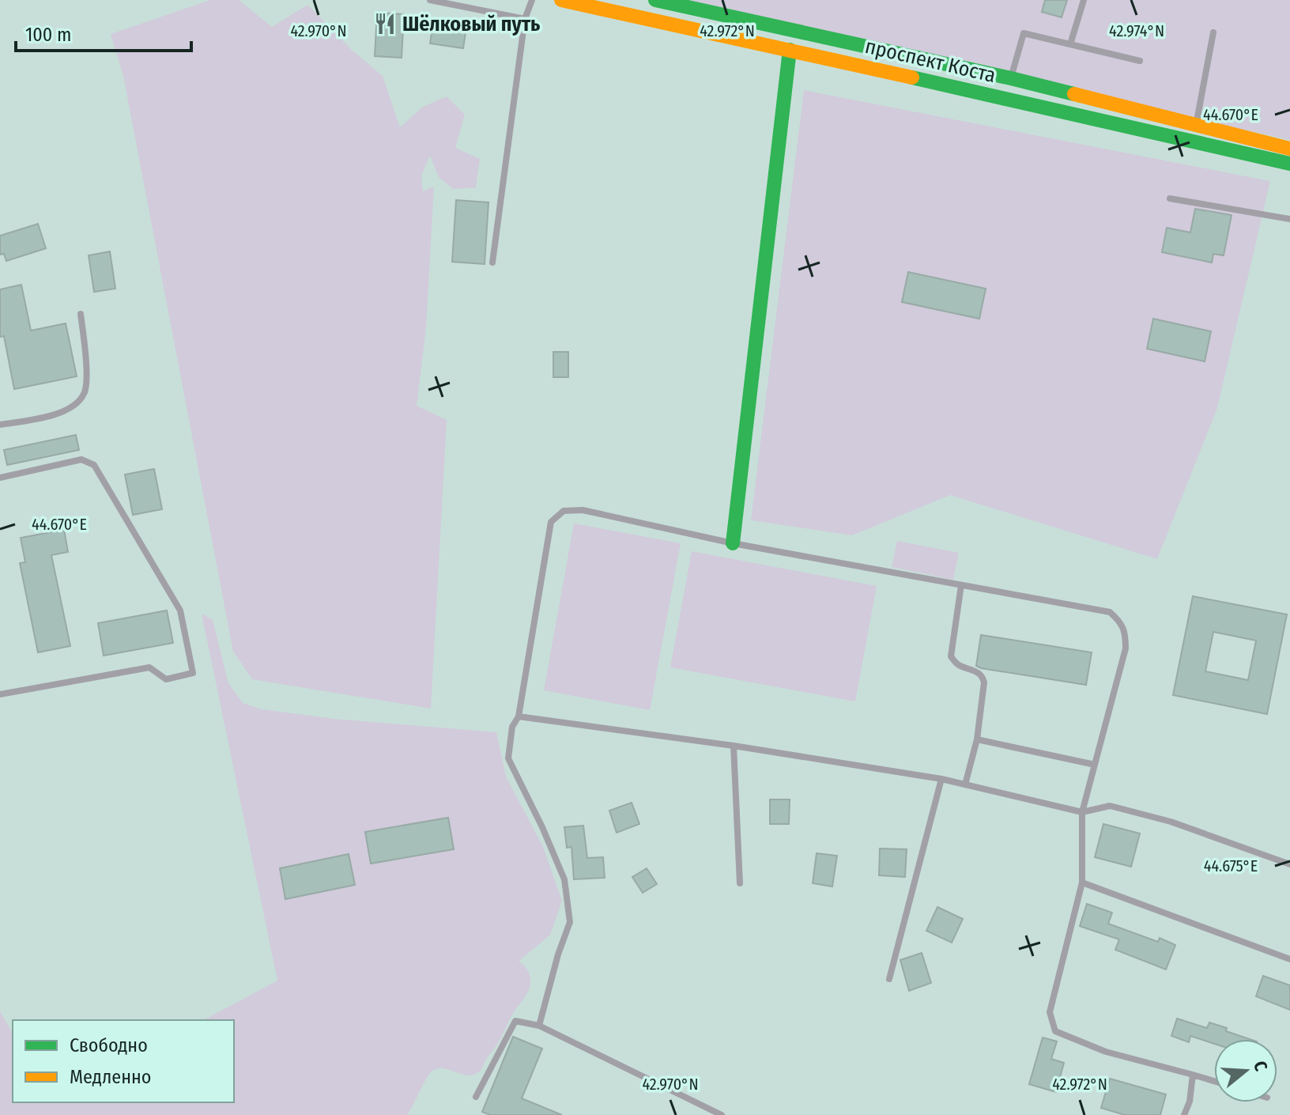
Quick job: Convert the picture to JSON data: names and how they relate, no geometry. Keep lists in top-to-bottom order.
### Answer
{
  "streets": {
    "main road": ["проспект Коста"]
  },
  "places": {
    "restaurant": ["Шёлковый путь"]
  },
  "legend": ["Свободно", "Медленно"],
  "scale_bar": "100 m",
  "north": "right",
  "coordinates": [
    "42.970°N",
    "42.972°N",
    "42.974°N",
    "44.670°E",
    "44.675°E"
  ]
}
